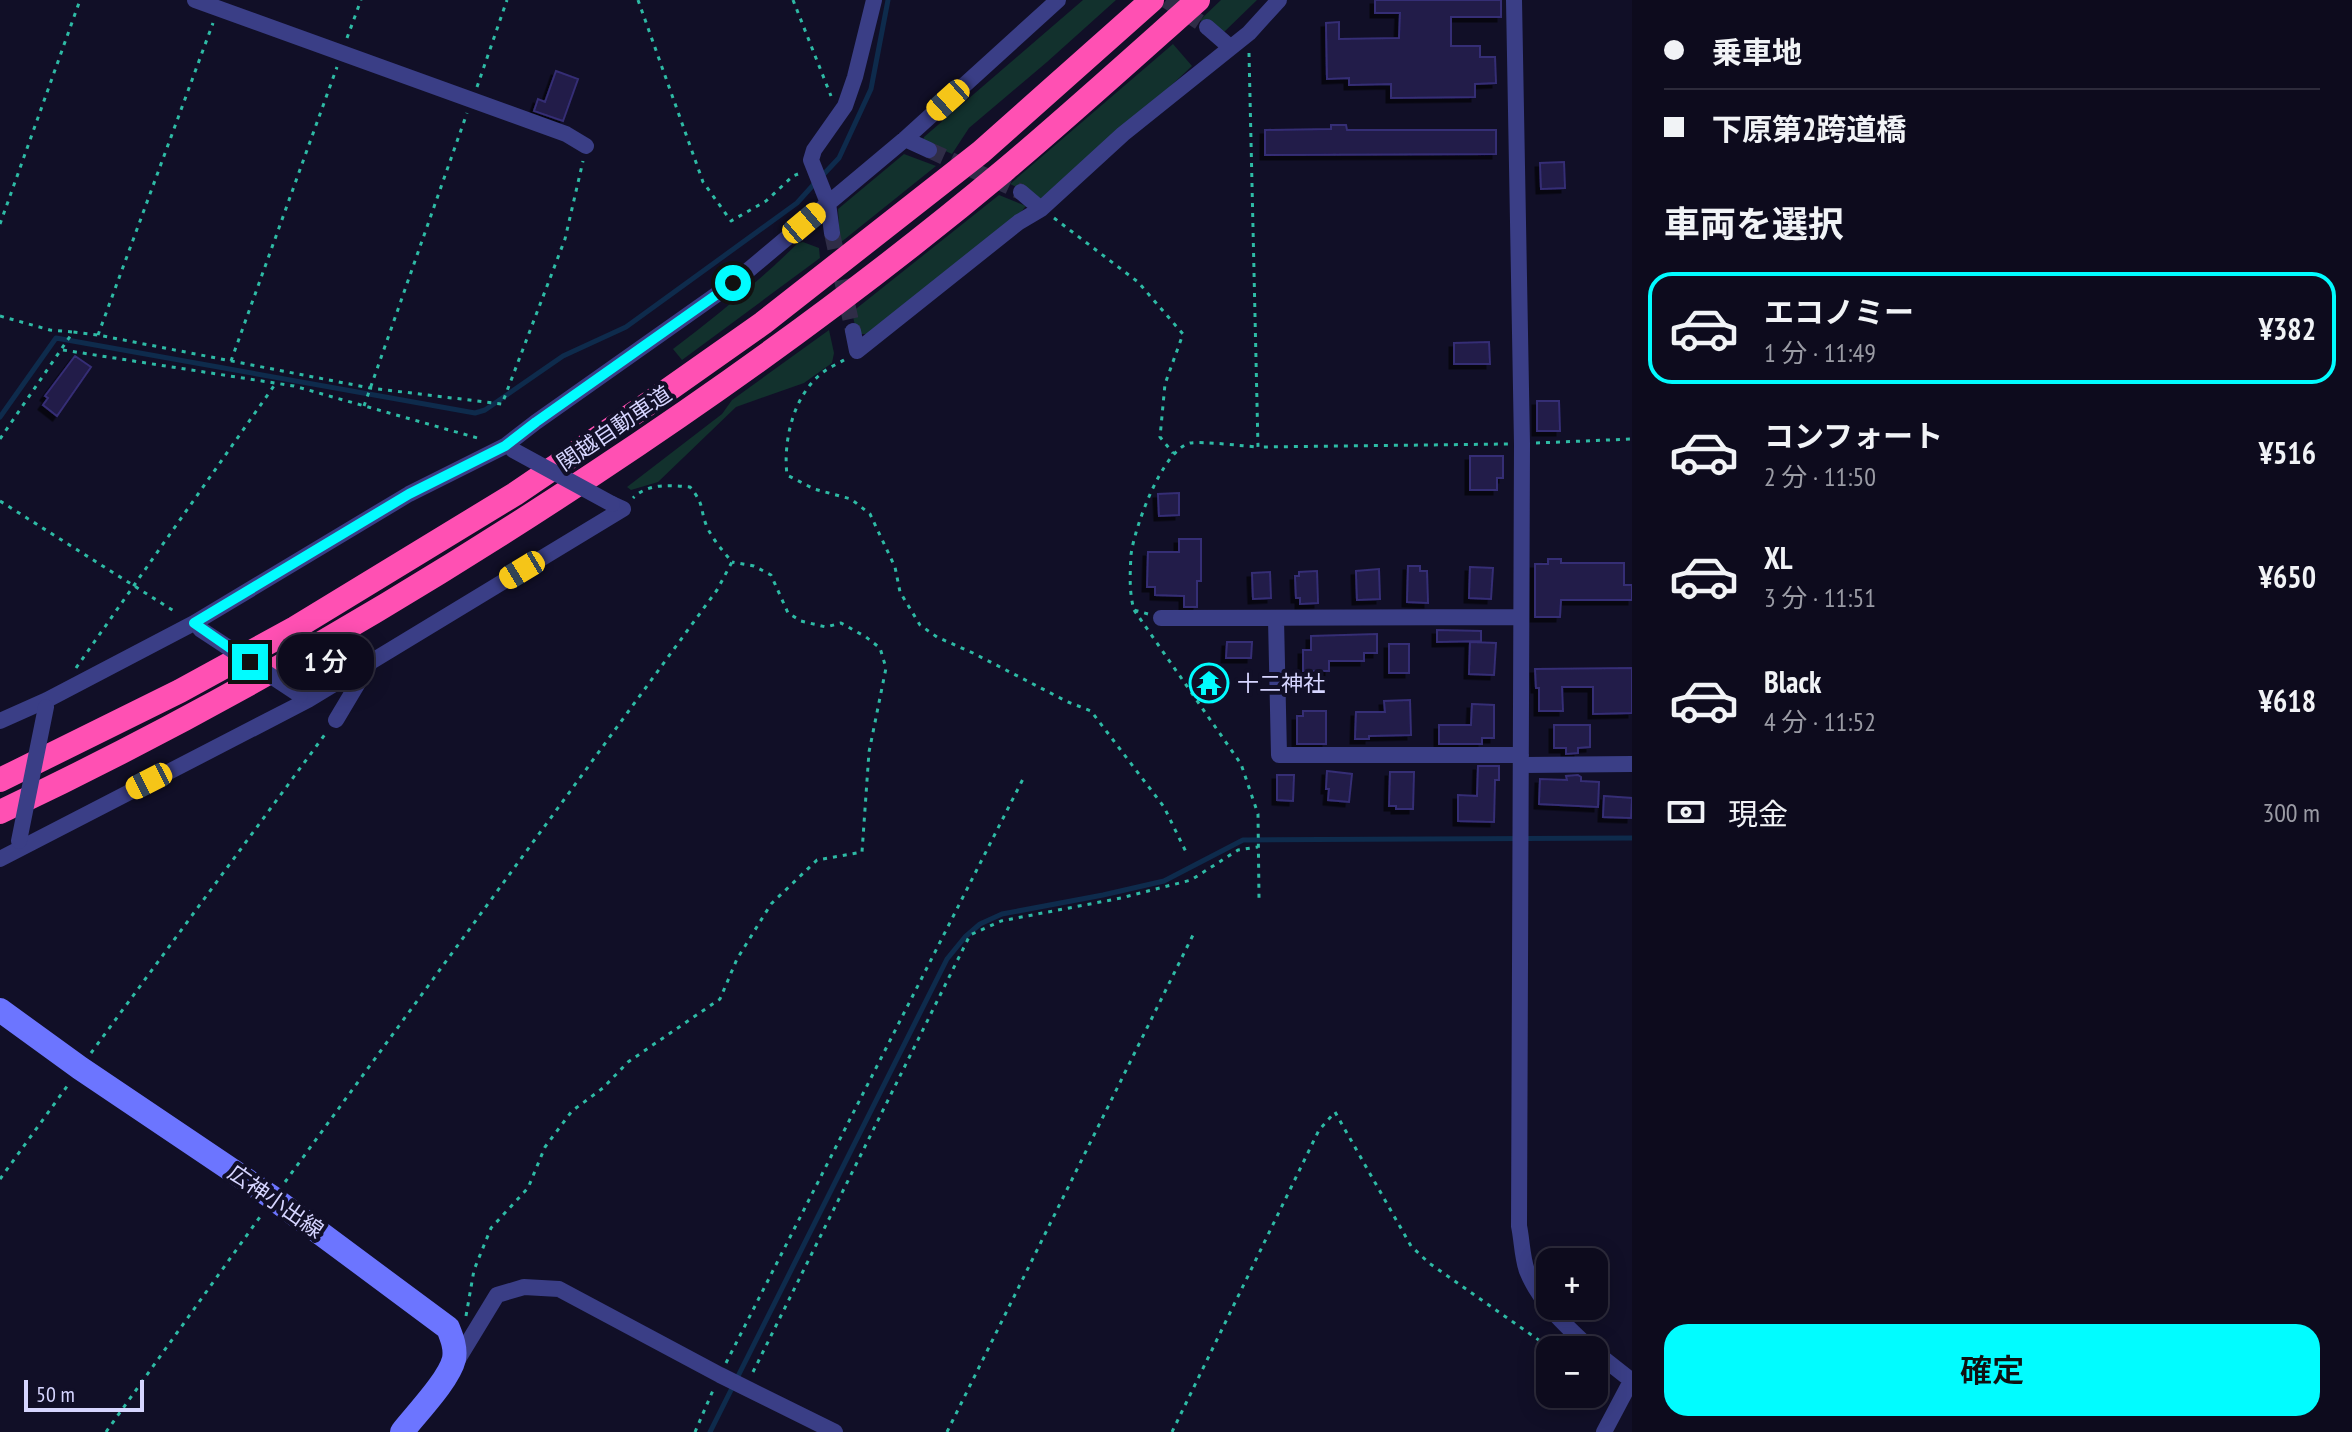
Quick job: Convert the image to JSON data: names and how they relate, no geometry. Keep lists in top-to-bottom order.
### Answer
{
  "streets": {
    "highway": ["関越自動車道"],
    "main road": ["広神小出線"]
  },
  "places": {
    "temple": ["十二神社"]
  },
  "scale_bar": "50 m",
  "page": {
    "banner": ["乗車地", "下原第2跨道橋"],
    "heading": "車両を選択",
    "list": [
      {
        "name": "エコノミー",
        "note": "1 分 · 11:49",
        "value": "¥382"
      },
      {
        "name": "コンフォート",
        "note": "2 分 · 11:50",
        "value": "¥516"
      },
      {
        "name": "XL",
        "note": "3 分 · 11:51",
        "value": "¥650"
      },
      {
        "name": "Black",
        "note": "4 分 · 11:52",
        "value": "¥618"
      }
    ],
    "bubble": "1 分",
    "pay": ["現金", "300 m"],
    "map_buttons": ["+", "−"],
    "buttons": "確定",
    "scale": "50 m"
  }
}
